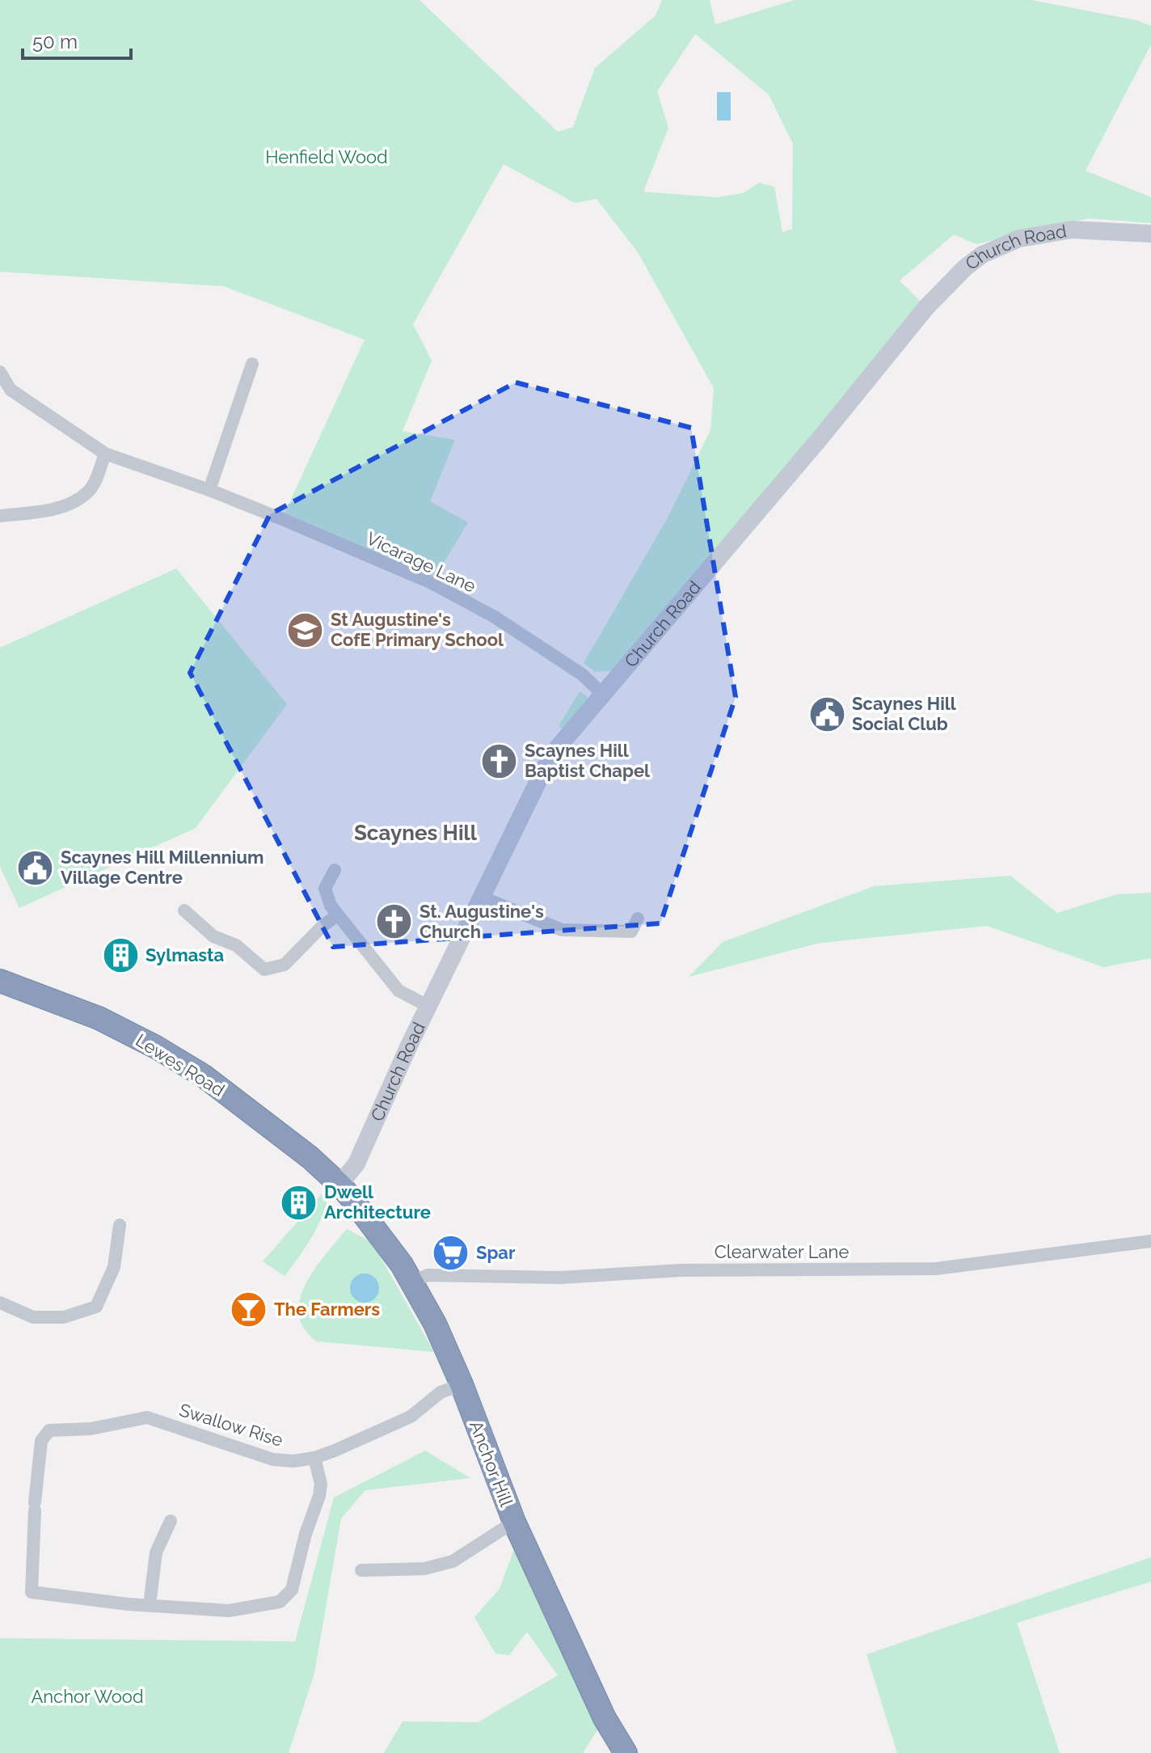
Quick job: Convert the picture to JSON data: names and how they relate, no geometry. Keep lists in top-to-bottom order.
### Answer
{
  "streets": {
    "highway": ["Lewes Road", "Anchor Hill"],
    "street": [
      "Church Road",
      "Vicarage Lane",
      "Clearwater Lane",
      "Swallow Rise"
    ]
  },
  "crossings": [
    ["Church Road", "Vicarage Lane"],
    ["Church Road", "Lewes Road"],
    ["Church Road", "Anchor Hill"],
    ["Lewes Road", "Anchor Hill"],
    ["Clearwater Lane", "Anchor Hill"],
    ["Swallow Rise", "Anchor Hill"]
  ],
  "districts": ["Scaynes Hill"],
  "parks": ["Henfield Wood", "Anchor Wood"],
  "places": {
    "school or university": ["St Augustine's CofE Primary School"],
    "public building": ["Scaynes Hill Social Club", "Scaynes Hill Millennium Village Centre"],
    "church": ["Scaynes Hill Baptist Chapel", "St. Augustine's Church"],
    "building": ["Sylmasta", "Dwell Architecture"],
    "supermarket": ["Spar"],
    "bar": ["The Farmers"]
  },
  "scale_bar": "50 m"
}
